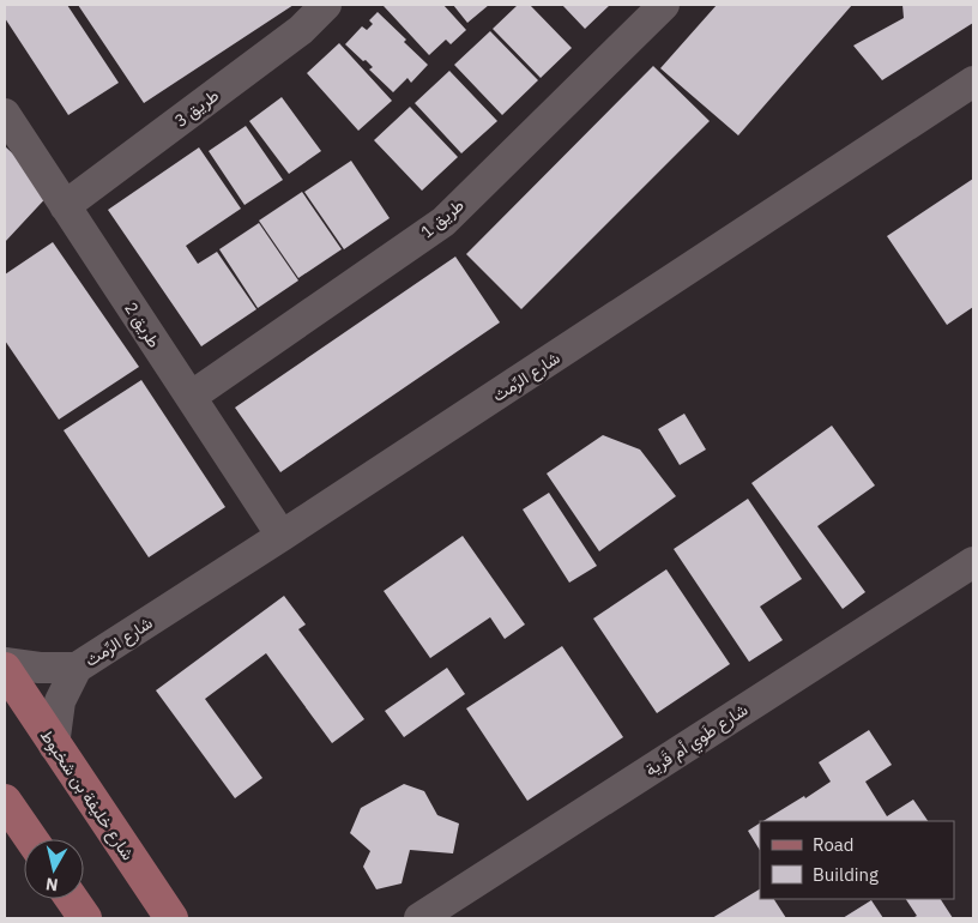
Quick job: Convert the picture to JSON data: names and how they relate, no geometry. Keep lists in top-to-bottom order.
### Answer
{
  "streets": {
    "main road": ["شارع خليفة بن شخبوط"],
    "street": [
      "طريق 3",
      "طريق 1",
      "طريق 2",
      "شارع الرِّمث",
      "شارع طَوي أم قَرية"
    ]
  },
  "crossings": [
    ["طريق 3", "طريق 2"],
    ["طريق 1", "طريق 2"],
    ["طريق 2", "شارع الرِّمث"],
    ["شارع الرِّمث", "شارع خليفة بن شخبوط"]
  ],
  "legend": ["Road", "Building"],
  "north": "bottom"
}
